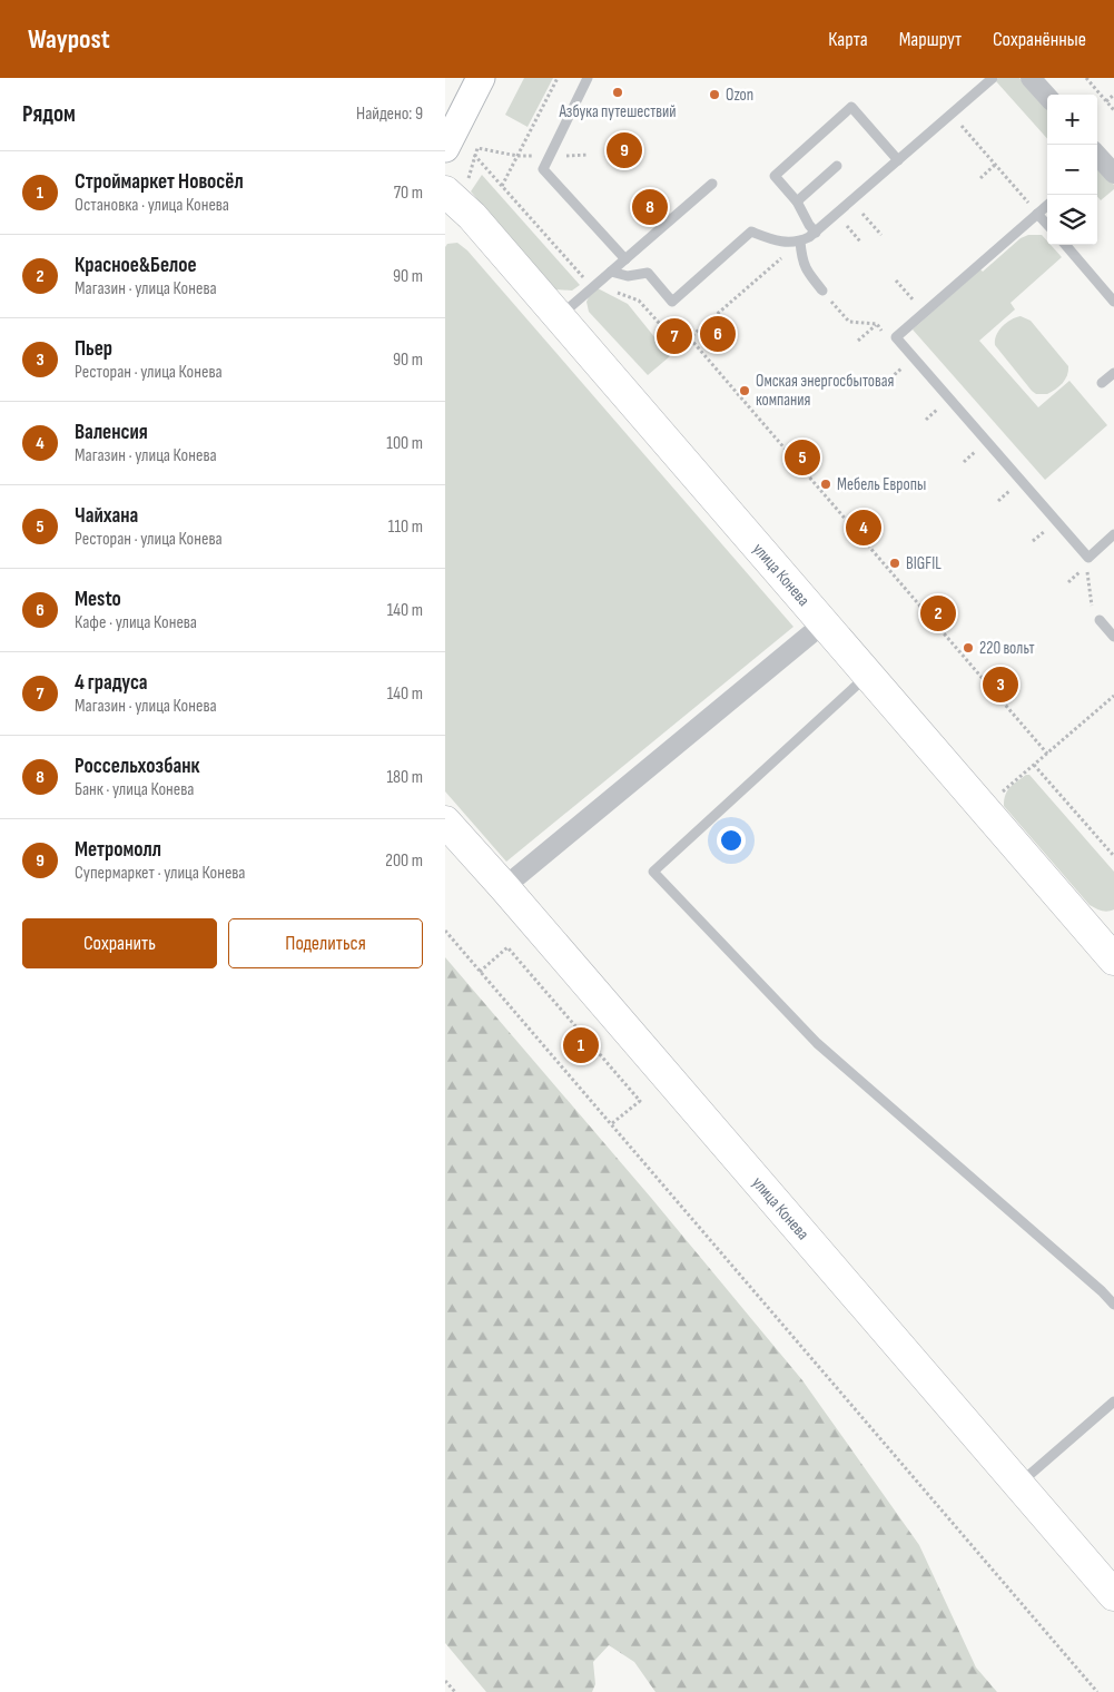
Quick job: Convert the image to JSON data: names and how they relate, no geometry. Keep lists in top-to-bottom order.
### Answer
{
  "streets": {
    "main road": ["улица Конева"]
  },
  "places": [
    "Азбука путешествий",
    "Ozon",
    "Омская энергосбытовая компания",
    "Мебель Европы",
    "BIGFIL",
    "220 вольт"
  ],
  "page": {
    "header": "Waypost",
    "nav": ["Карта", "Маршрут", "Сохранённые"],
    "heading": ["Рядом", "Найдено: 9"],
    "map_buttons": ["+", "−"],
    "pins": [
      "9",
      "8",
      "6",
      "7",
      "5",
      "4",
      "2",
      "3",
      "1"
    ],
    "list": [
      {
        "mark": "1",
        "name": "Строймаркет Новосёл",
        "note": "Остановка · улица Конева",
        "value": "70 m"
      },
      {
        "mark": "2",
        "name": "Красное&Белое",
        "note": "Магазин · улица Конева",
        "value": "90 m"
      },
      {
        "mark": "3",
        "name": "Пьер",
        "note": "Ресторан · улица Конева",
        "value": "90 m"
      },
      {
        "mark": "4",
        "name": "Валенсия",
        "note": "Магазин · улица Конева",
        "value": "100 m"
      },
      {
        "mark": "5",
        "name": "Чайхана",
        "note": "Ресторан · улица Конева",
        "value": "110 m"
      },
      {
        "mark": "6",
        "name": "Mesto",
        "note": "Кафе · улица Конева",
        "value": "140 m"
      },
      {
        "mark": "7",
        "name": "4 градуса",
        "note": "Магазин · улица Конева",
        "value": "140 m"
      },
      {
        "mark": "8",
        "name": "Россельхозбанк",
        "note": "Банк · улица Конева",
        "value": "180 m"
      },
      {
        "mark": "9",
        "name": "Метромолл",
        "note": "Супермаркет · улица Конева",
        "value": "200 m"
      }
    ],
    "buttons": ["Сохранить", "Поделиться"]
  }
}
